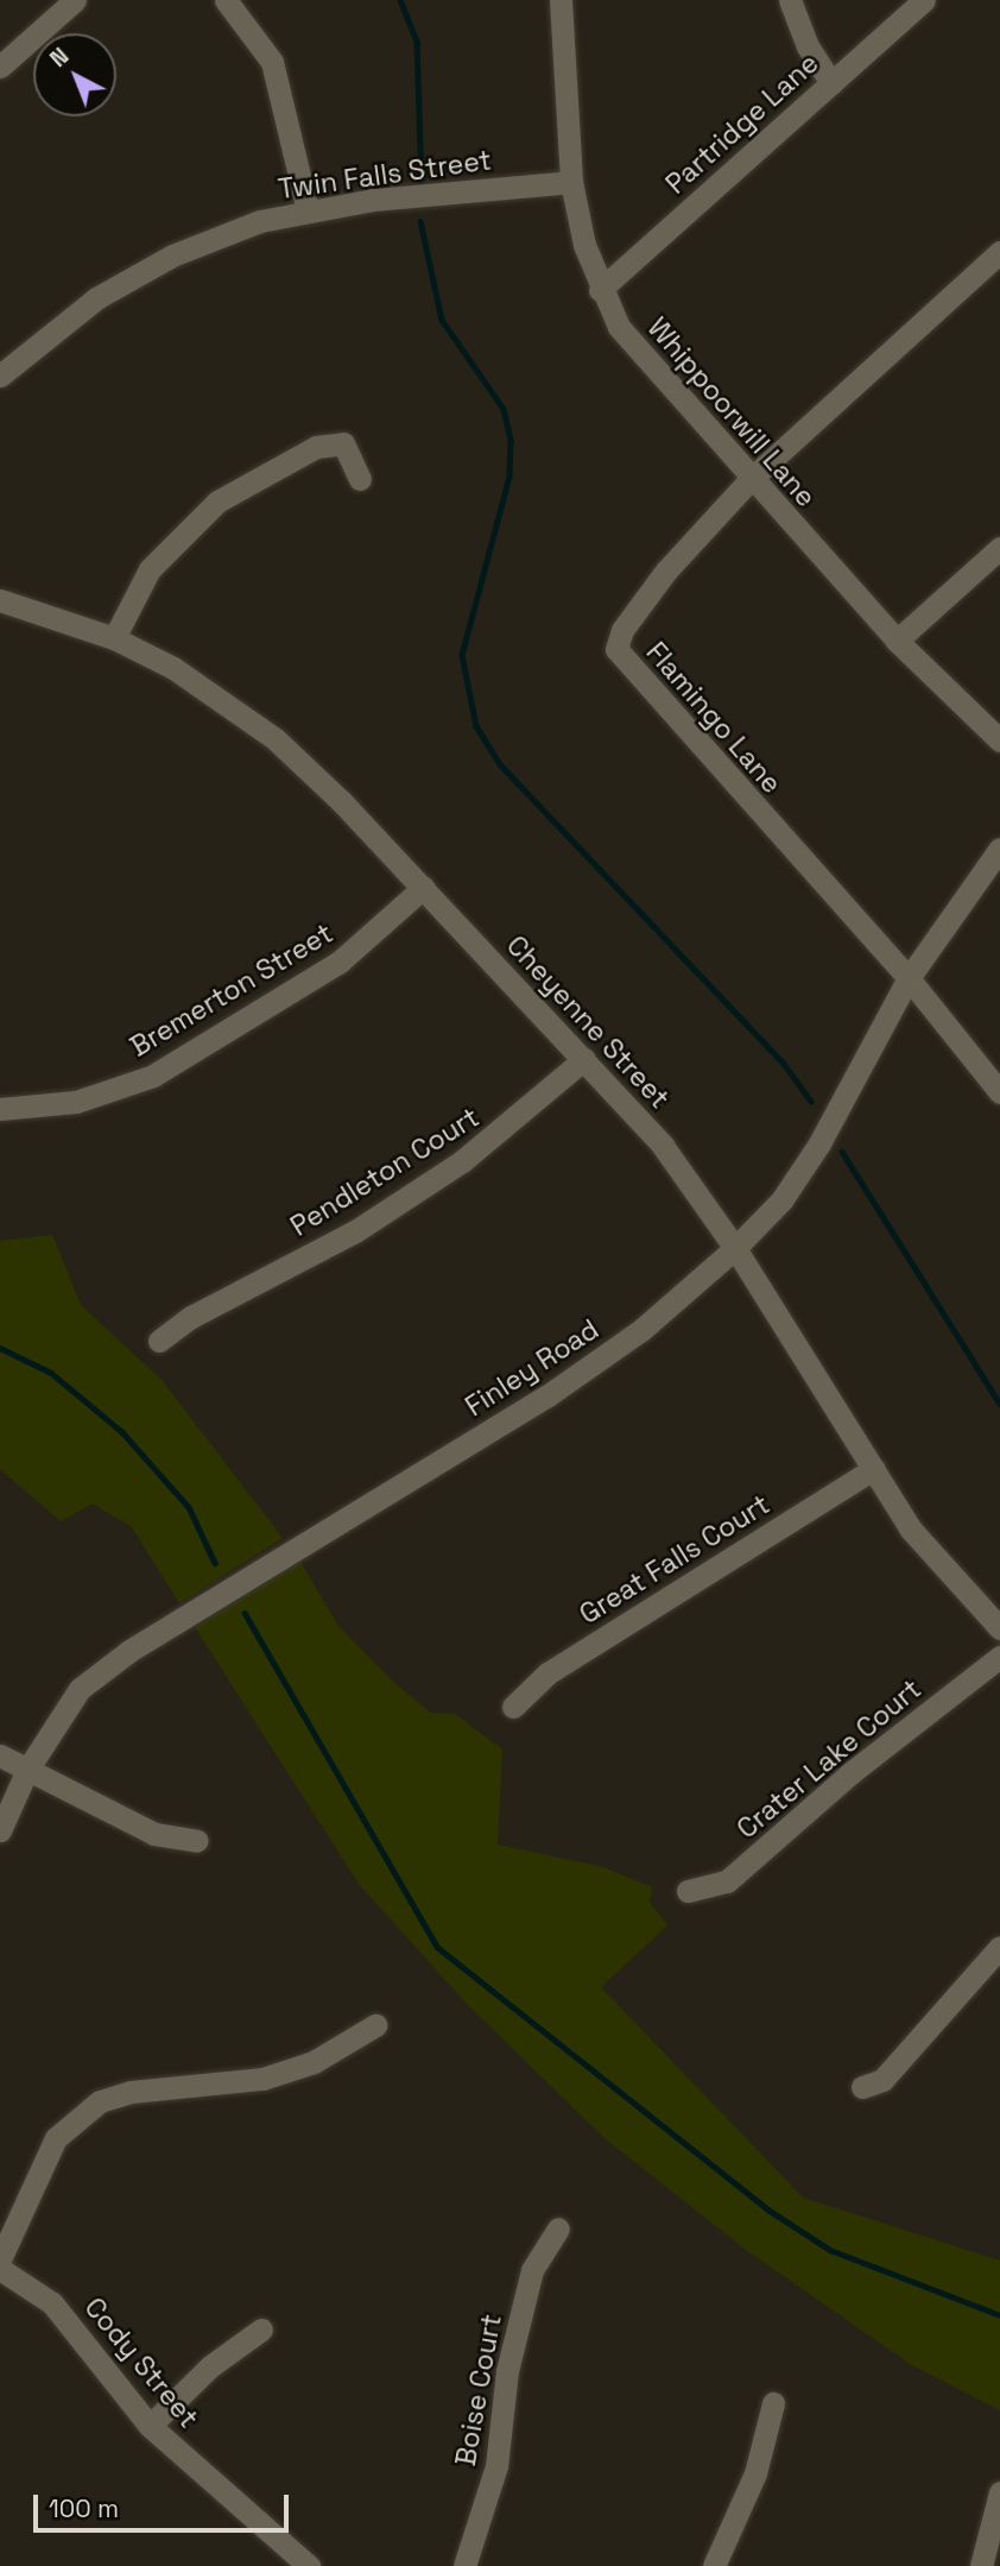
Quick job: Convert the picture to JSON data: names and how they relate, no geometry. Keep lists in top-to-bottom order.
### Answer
{
  "streets": {
    "street": [
      "Partridge Lane",
      "Twin Falls Street",
      "Whippoorwill Lane",
      "Flamingo Lane",
      "Bremerton Street",
      "Cheyenne Street",
      "Pendleton Court",
      "Finley Road",
      "Great Falls Court",
      "Crater Lake Court",
      "Cody Street",
      "Boise Court"
    ]
  },
  "crossings": [
    ["Partridge Lane", "Whippoorwill Lane"],
    ["Twin Falls Street", "Whippoorwill Lane"],
    ["Whippoorwill Lane", "Flamingo Lane"],
    ["Flamingo Lane", "Finley Road"],
    ["Bremerton Street", "Cheyenne Street"],
    ["Cheyenne Street", "Pendleton Court"],
    ["Cheyenne Street", "Finley Road"],
    ["Cheyenne Street", "Great Falls Court"]
  ],
  "scale_bar": "100 m",
  "north": "top left"
}
